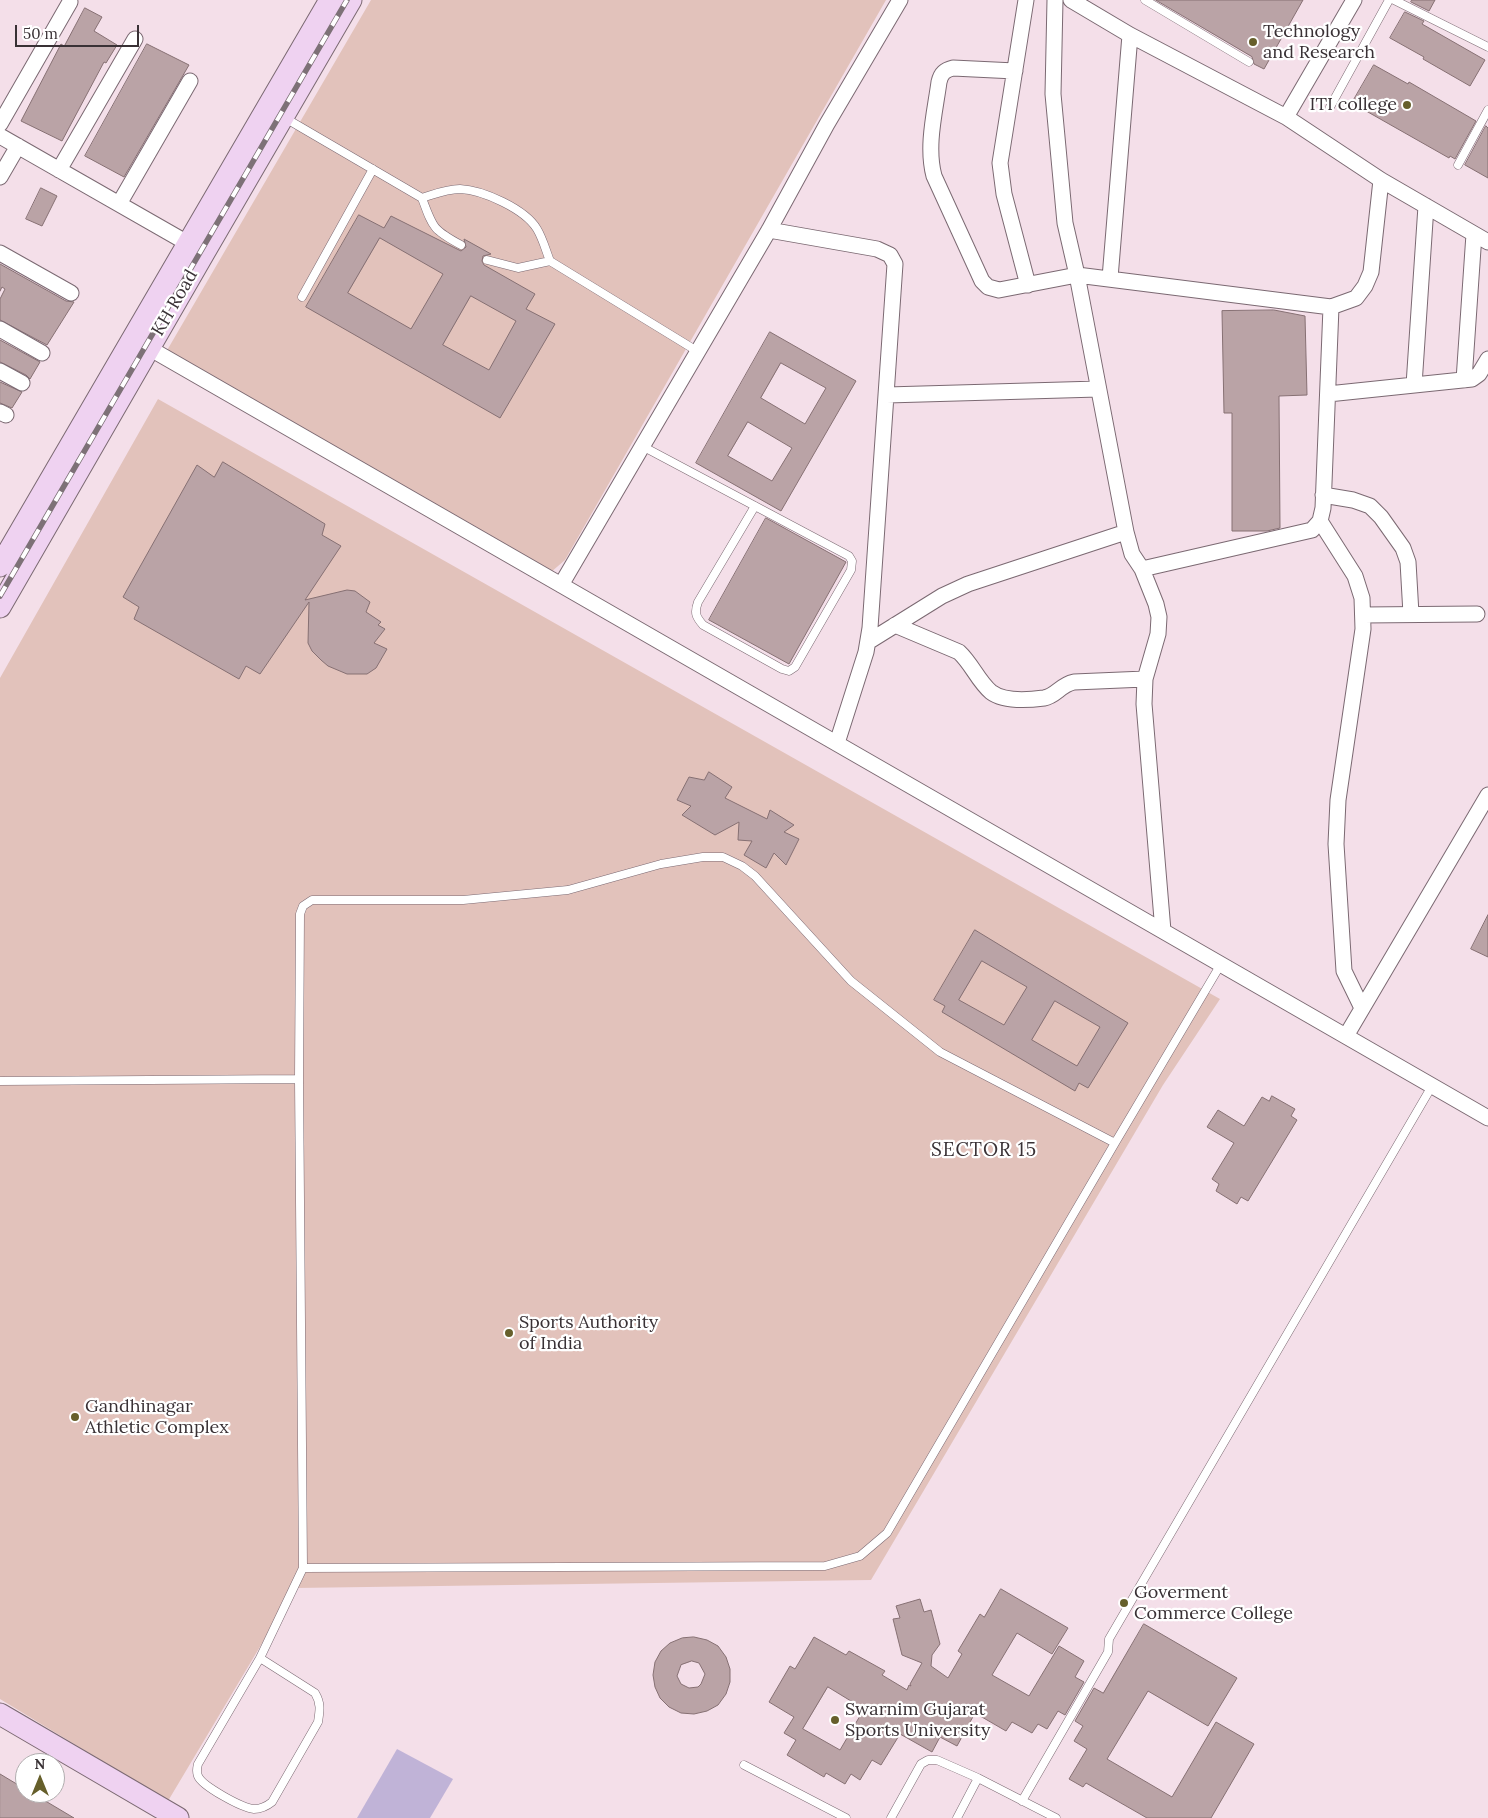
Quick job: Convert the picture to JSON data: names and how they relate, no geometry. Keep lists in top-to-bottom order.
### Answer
{
  "streets": {
    "main road": ["KH Road"]
  },
  "districts": ["SECTOR 15"],
  "places": [
    "Technology and Research",
    "ITI college",
    "Sports Authority of India",
    "Gandhinagar Athletic Complex",
    "Goverment Commerce College",
    "Swarnim Gujarat Sports University"
  ],
  "scale_bar": "50 m",
  "north": "top"
}
